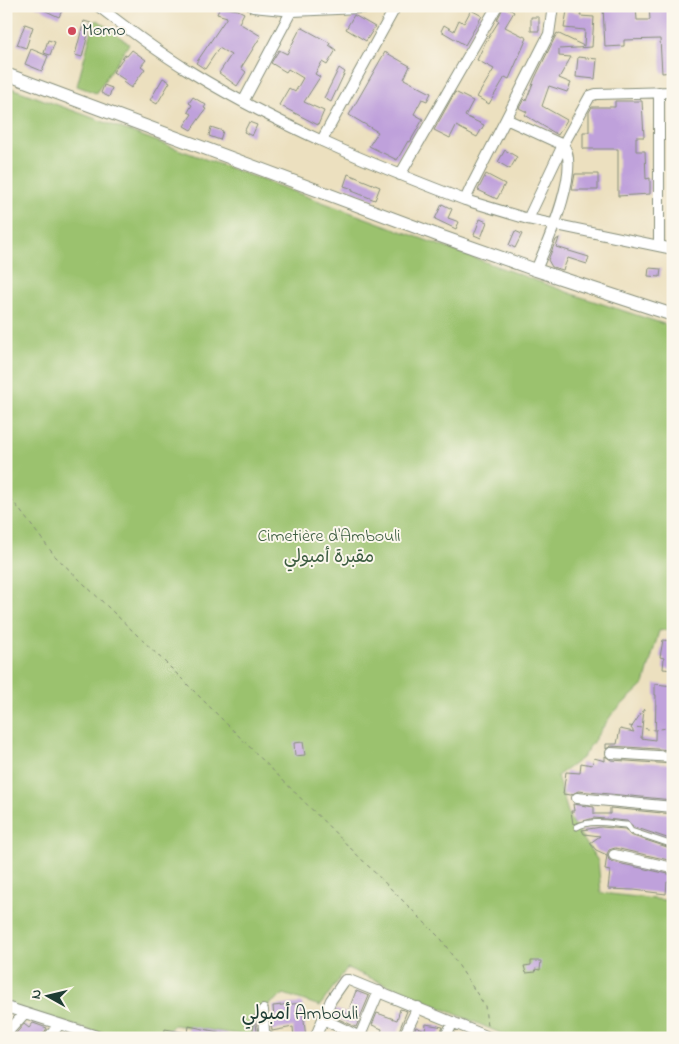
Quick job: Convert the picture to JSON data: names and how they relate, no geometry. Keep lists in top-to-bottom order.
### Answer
{
  "districts": ["أمبولي Ambouli"],
  "parks": ["Cimetière d'Ambouli مقبرة أمبولي"],
  "places": ["Momo"],
  "north": "left"
}
